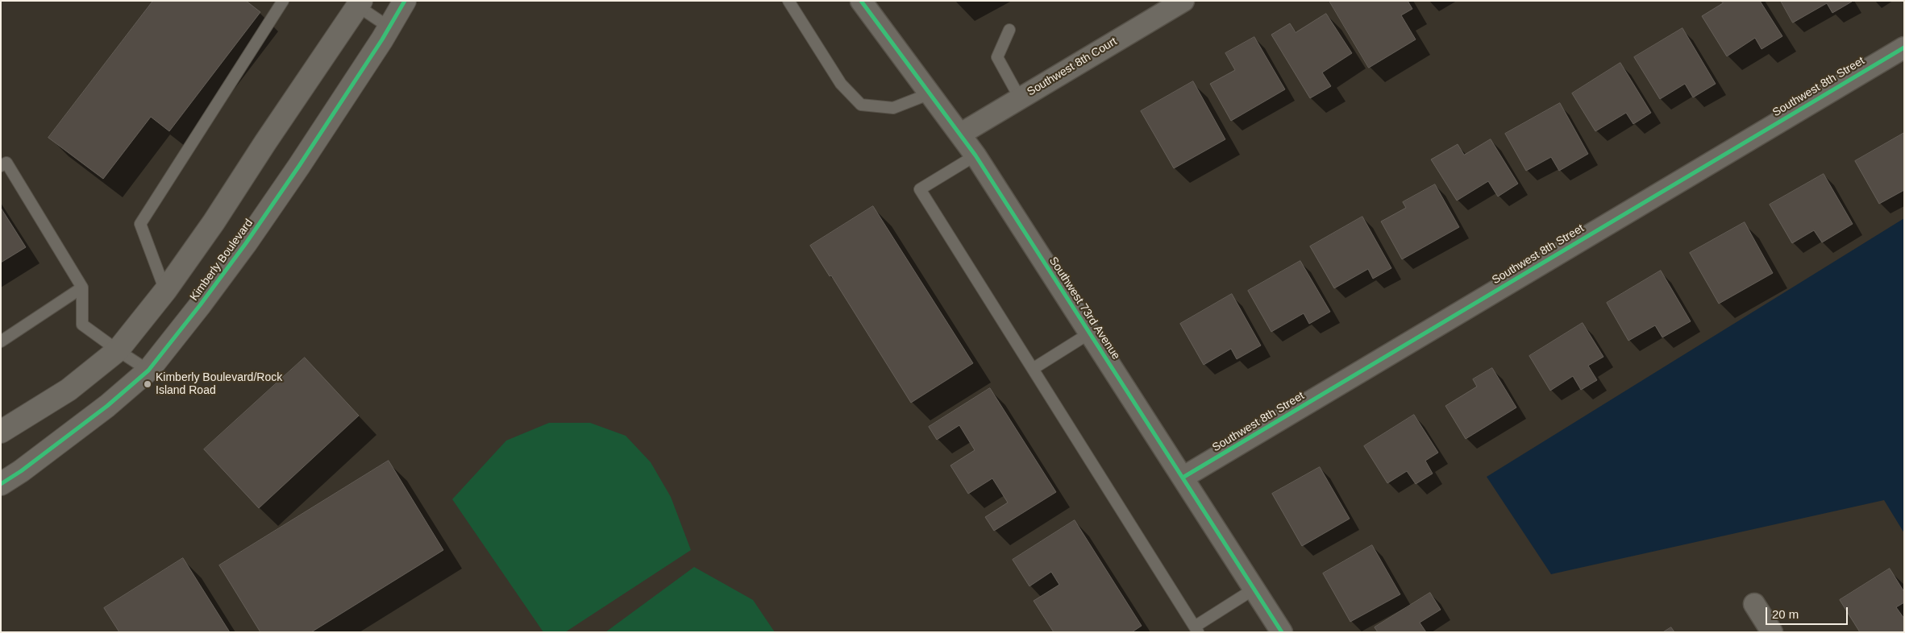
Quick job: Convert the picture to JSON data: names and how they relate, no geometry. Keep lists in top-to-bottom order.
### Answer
{
  "streets": {
    "street": [
      "Southwest 8th Court",
      "Southwest 8th Street",
      "Kimberly Boulevard",
      "Southwest 73rd Avenue"
    ]
  },
  "crossings": [
    ["Southwest 8th Court", "Southwest 73rd Avenue"],
    ["Southwest 8th Street", "Southwest 73rd Avenue"]
  ],
  "places": ["Kimberly Boulevard/Rock Island Road"],
  "scale_bar": "20 m"
}
